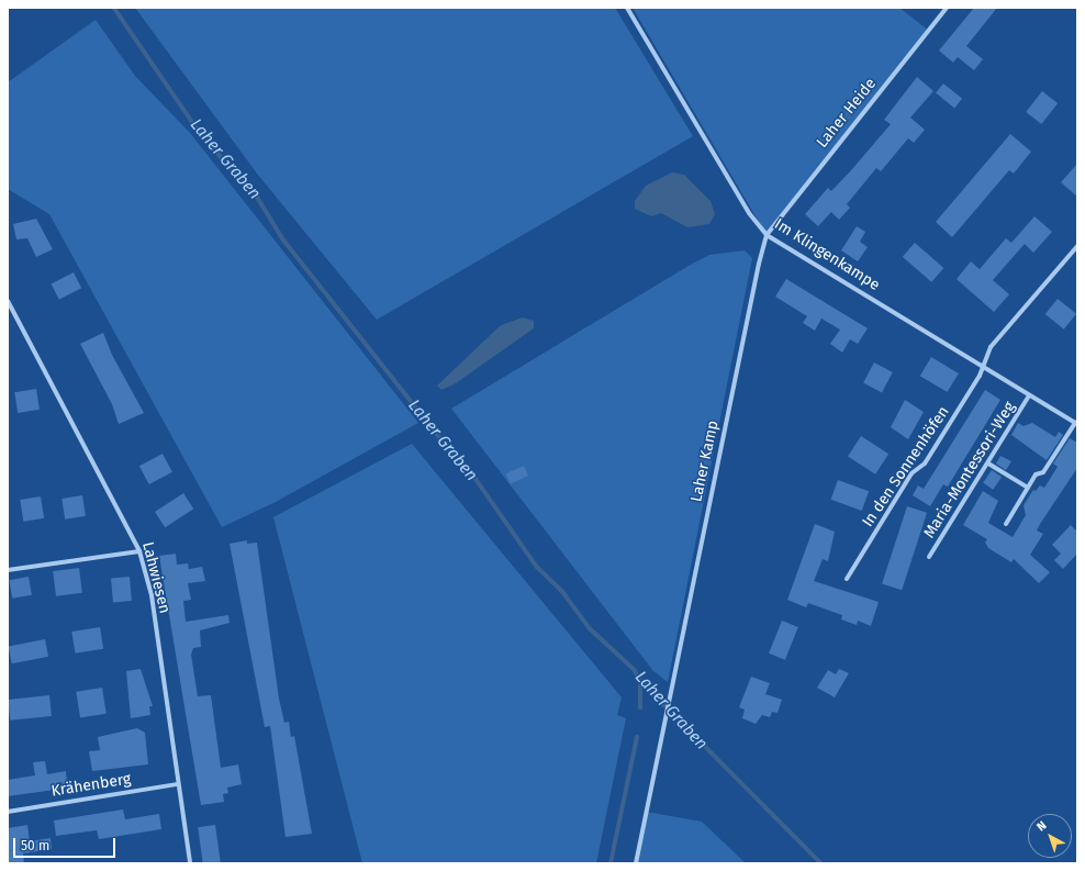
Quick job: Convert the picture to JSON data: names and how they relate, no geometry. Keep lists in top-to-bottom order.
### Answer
{
  "streets": {
    "street": [
      "Laher Heide",
      "Im Klingenkampe",
      "Laher Kamp",
      "In den Sonnenhöfen",
      "Maria-Montessori-Weg",
      "Lahwiesen",
      "Krähenberg"
    ]
  },
  "crossings": [
    ["Laher Heide", "Im Klingenkampe"],
    ["Laher Heide", "Laher Kamp"],
    ["Im Klingenkampe", "Laher Kamp"],
    ["Im Klingenkampe", "In den Sonnenhöfen"],
    ["Im Klingenkampe", "Maria-Montessori-Weg"],
    ["Lahwiesen", "Krähenberg"]
  ],
  "water": ["Laher Graben"],
  "scale_bar": "50 m",
  "north": "top left"
}
